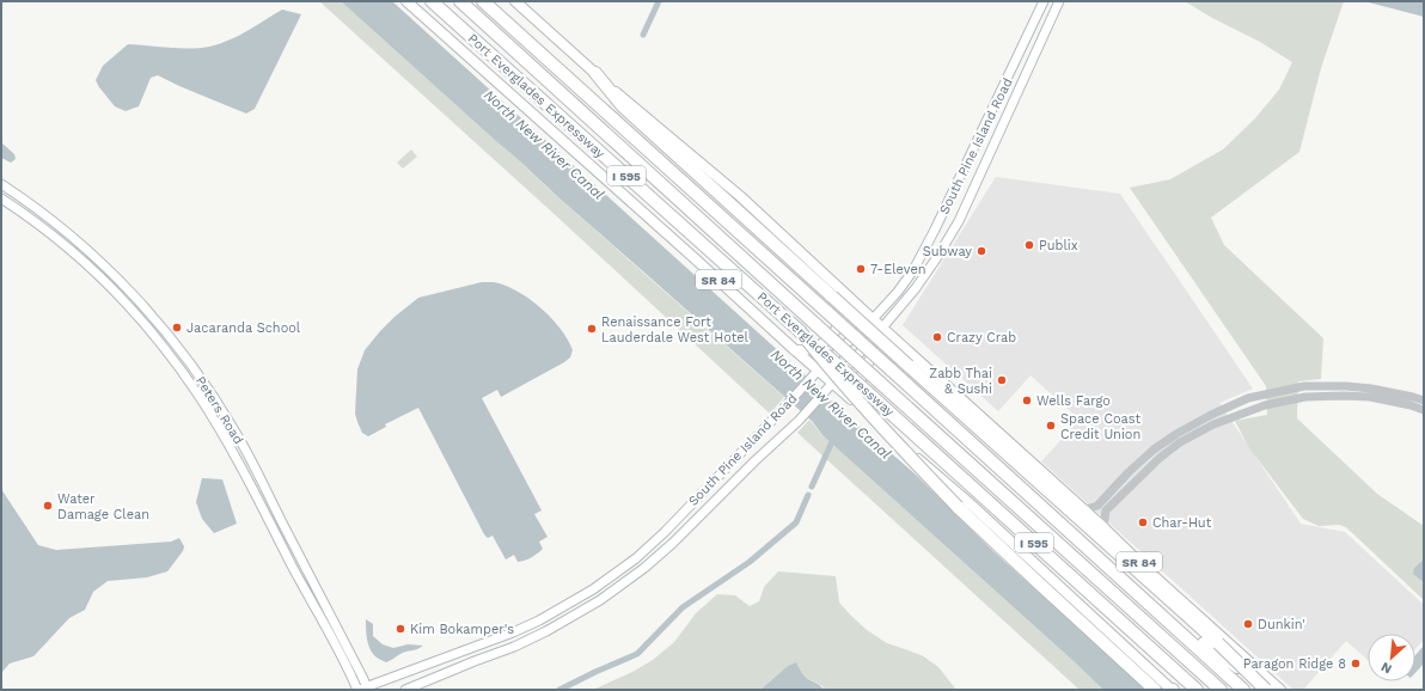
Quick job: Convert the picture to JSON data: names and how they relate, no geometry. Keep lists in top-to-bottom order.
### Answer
{
  "streets": {
    "highway": ["Port Everglades Expressway", "I 595"],
    "main road": ["South Pine Island Road", "SR 84", "Peters Road"]
  },
  "crossings": [
    ["South Pine Island Road", "SR 84"],
    ["South Pine Island Road", "Peters Road"]
  ],
  "water": ["North New River Canal"],
  "places": [
    "Publix",
    "Subway",
    "7-Eleven",
    "Jacaranda School",
    "Renaissance Fort Lauderdale West Hotel",
    "Crazy Crab",
    "Zabb Thai & Sushi",
    "Wells Fargo",
    "Space Coast Credit Union",
    "Water Damage Clean",
    "Char-Hut",
    "Dunkin'",
    "Kim Bokamper's",
    "Paragon Ridge 8"
  ],
  "north": "bottom left"
}
